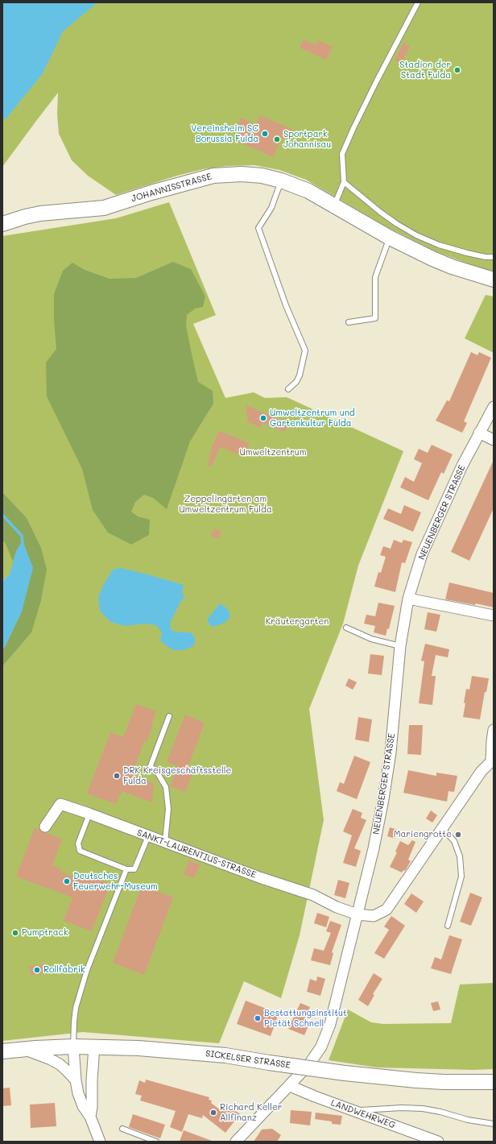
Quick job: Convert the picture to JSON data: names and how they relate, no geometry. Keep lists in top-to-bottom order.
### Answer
{
  "streets": {
    "street": [
      "JOHANNISSTRASSE",
      "NEUENBERGER STRASSE",
      "SANKT-LAURENTIUS-STRASSE",
      "SICKELSER STRASSE",
      "LANDWEHRWEG"
    ]
  },
  "crossings": [
    ["NEUENBERGER STRASSE", "SANKT-LAURENTIUS-STRASSE"],
    ["NEUENBERGER STRASSE", "LANDWEHRWEG"]
  ],
  "parks": ["Umweltzentrum", "Zeppelingärten am Umweltzentrum Fulda", "Kräutergarten"],
  "places": [
    "Stadion der Stadt Fulda",
    "Vereinsheim SC Borussia Fulda",
    "Sportpark Johannisau",
    "Umweltzentrum und Gartenkultur Fulda",
    "DRK Kreisgeschäftsstelle Fulda",
    "Mariengrotte",
    "Deutsches Feuerwehr-Museum",
    "Pumptrack",
    "Rollfabrik",
    "Bestattungsinstitut Pietät Schnell",
    "Richard Keller Allfinanz"
  ]
}
